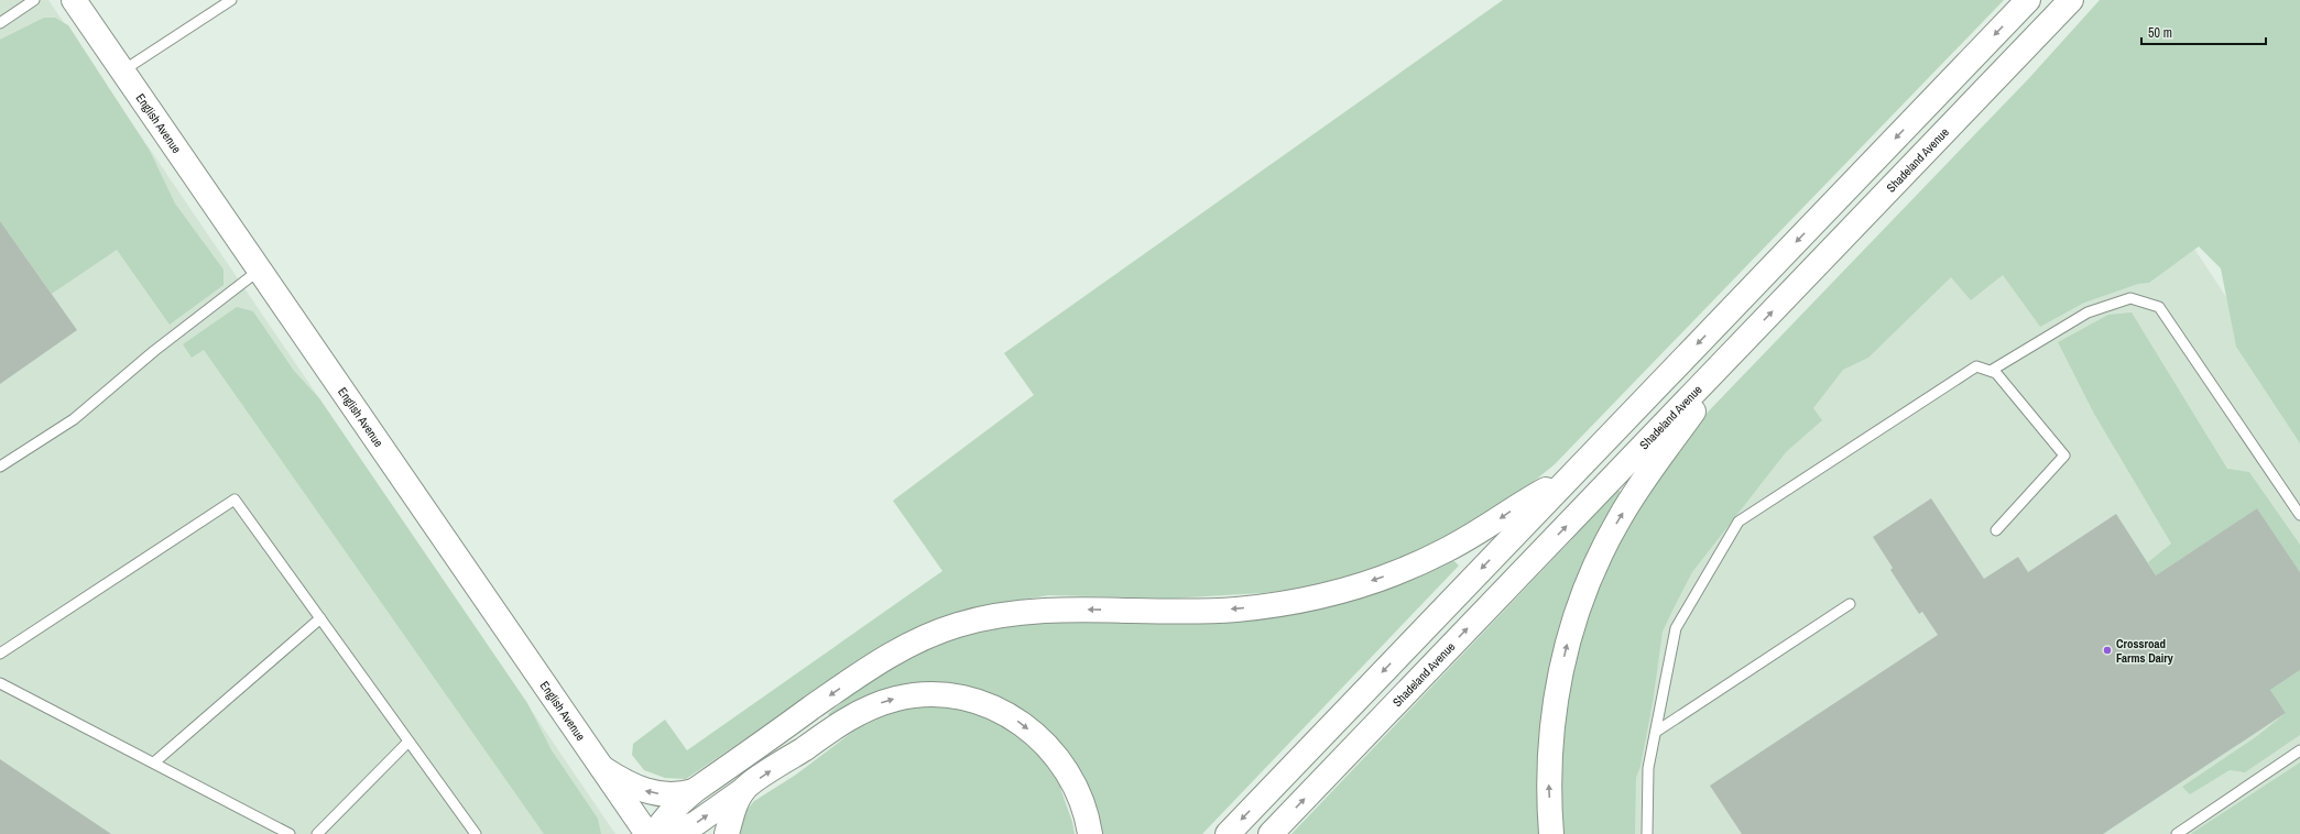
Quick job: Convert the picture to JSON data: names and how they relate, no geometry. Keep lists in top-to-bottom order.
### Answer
{
  "streets": {
    "main road": ["English Avenue", "Shadeland Avenue"]
  },
  "places": ["Crossroad Farms Dairy"],
  "scale_bar": "50 m"
}
